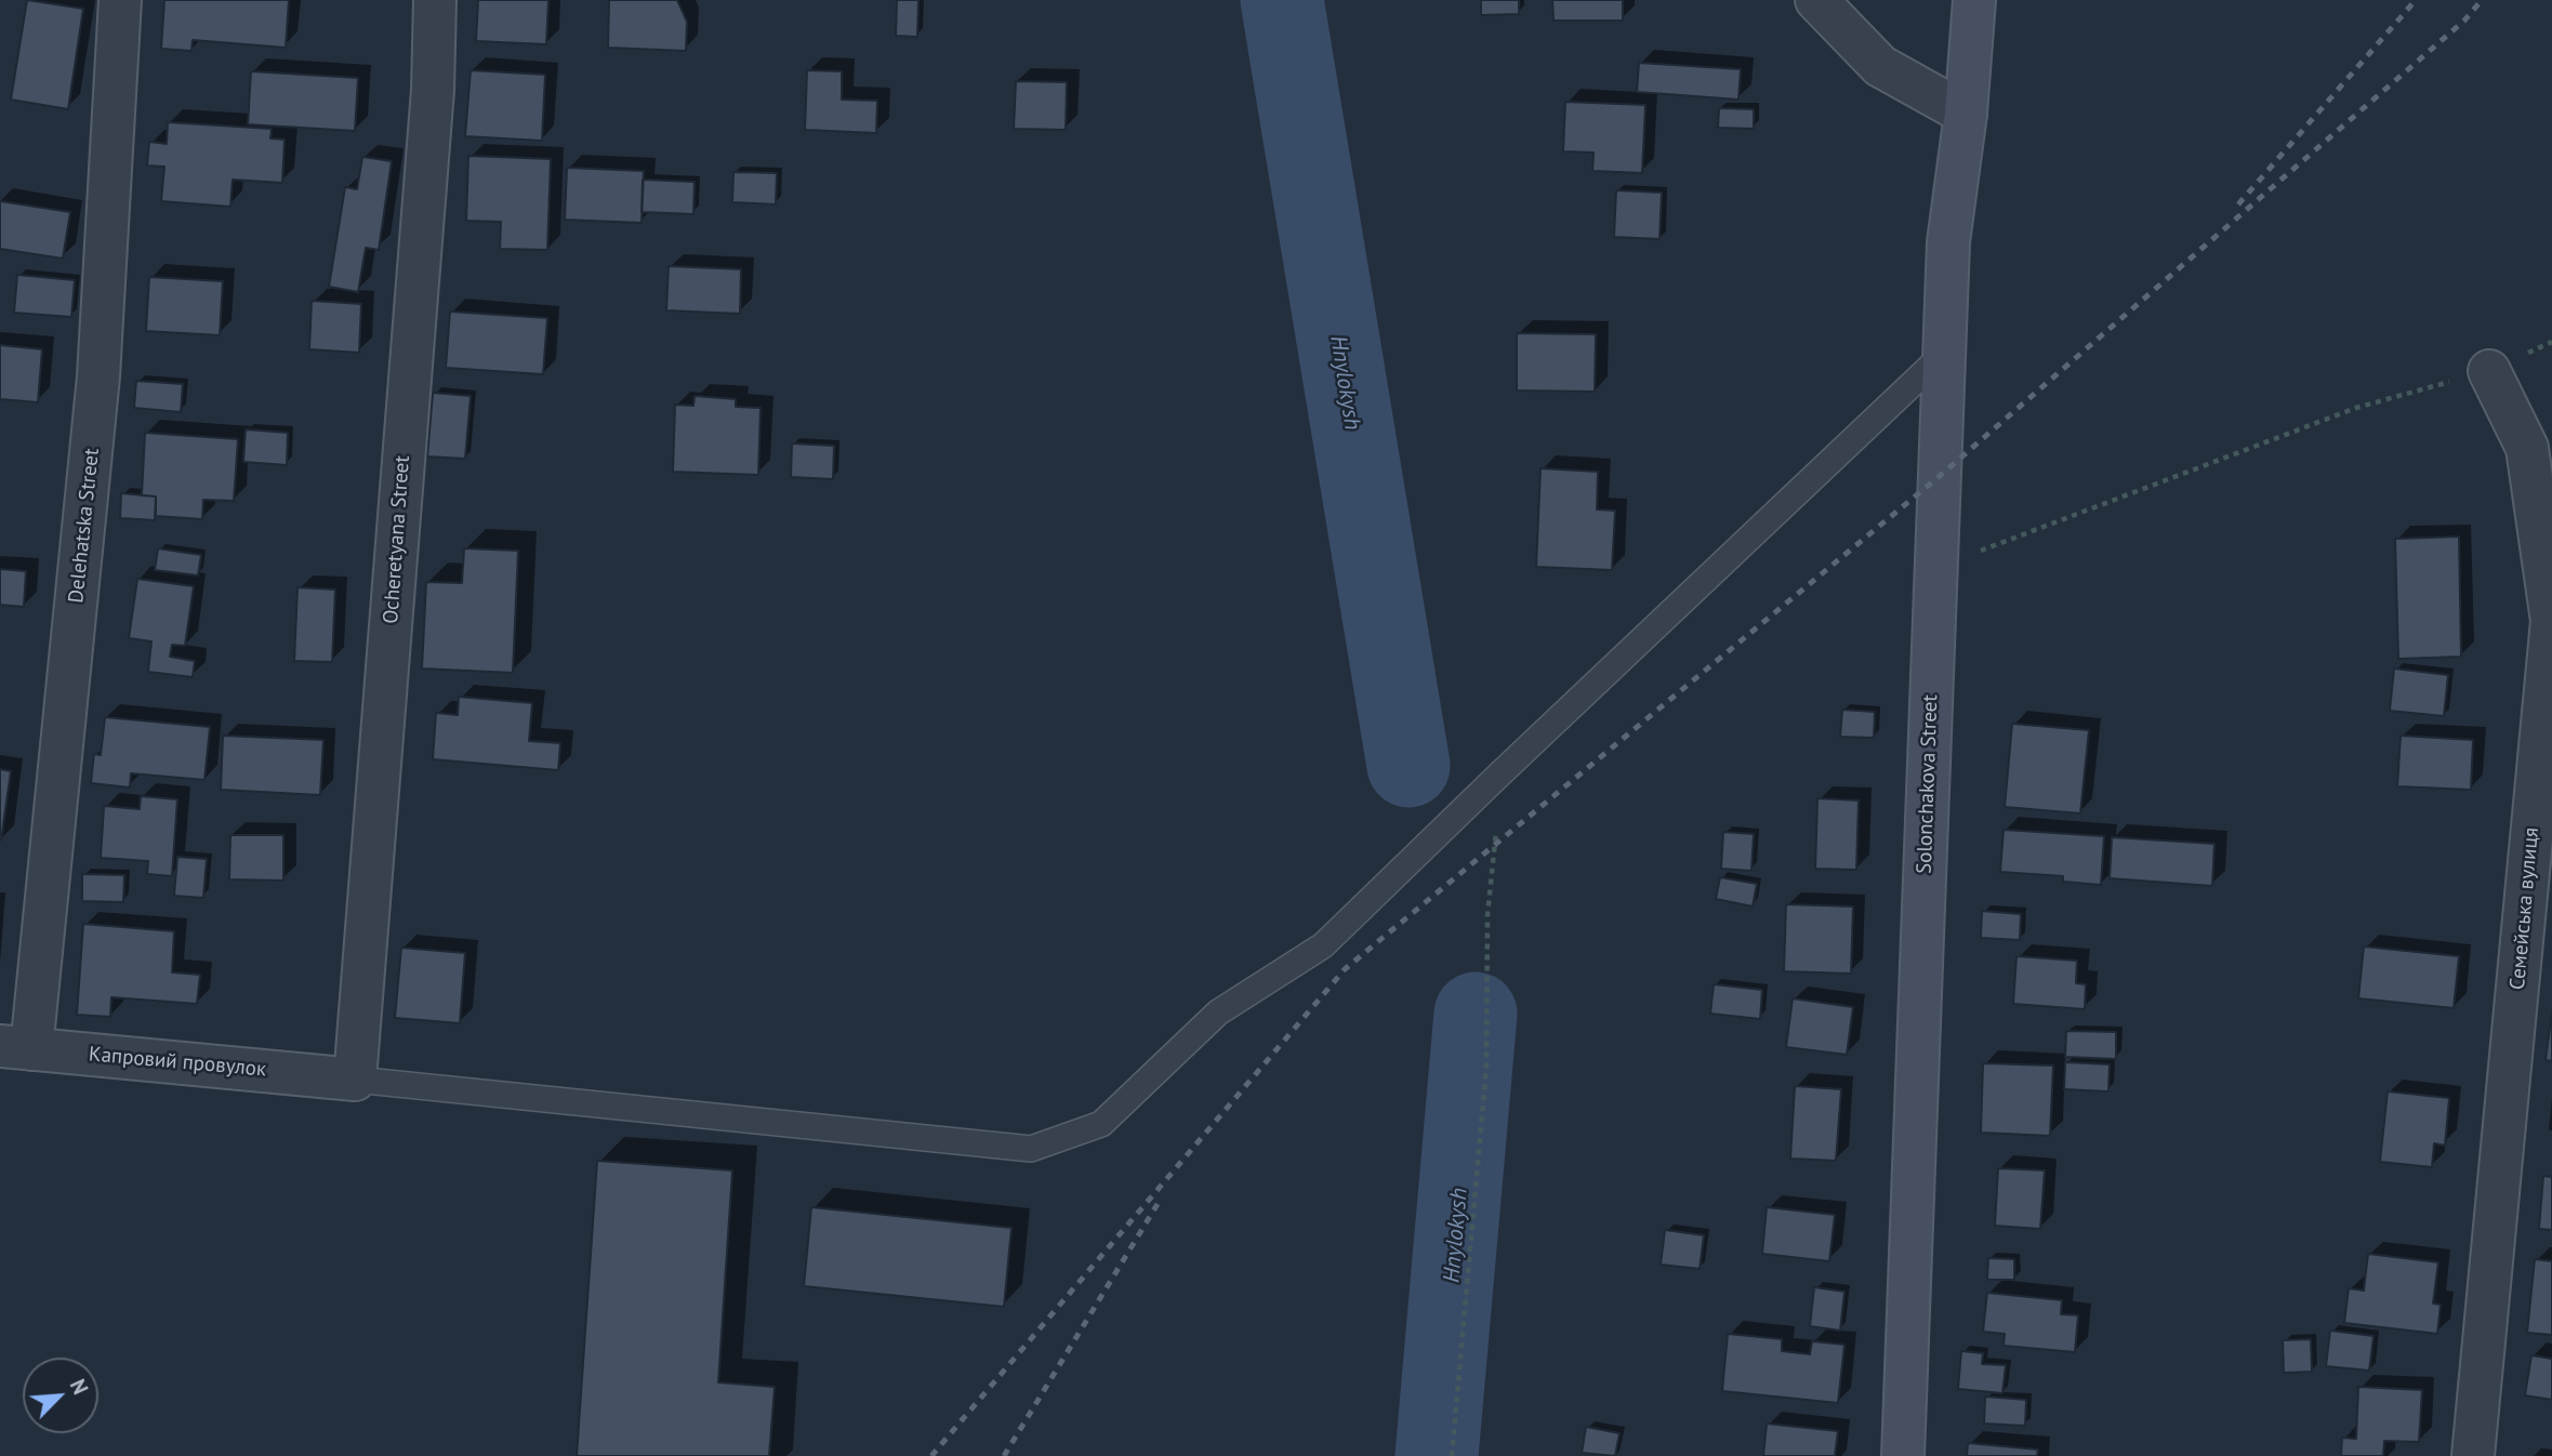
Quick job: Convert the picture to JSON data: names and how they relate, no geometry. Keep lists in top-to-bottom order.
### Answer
{
  "streets": {
    "main road": ["Solonchakova Street"],
    "street": [
      "Delehatska Street",
      "Ocheretyana Street",
      "Семейська вулиця",
      "Капровий провулок"
    ]
  },
  "crossings": [
    ["Delehatska Street", "Капровий провулок"],
    ["Ocheretyana Street", "Капровий провулок"]
  ],
  "water": ["Hnylokysh"],
  "north": "top right"
}
